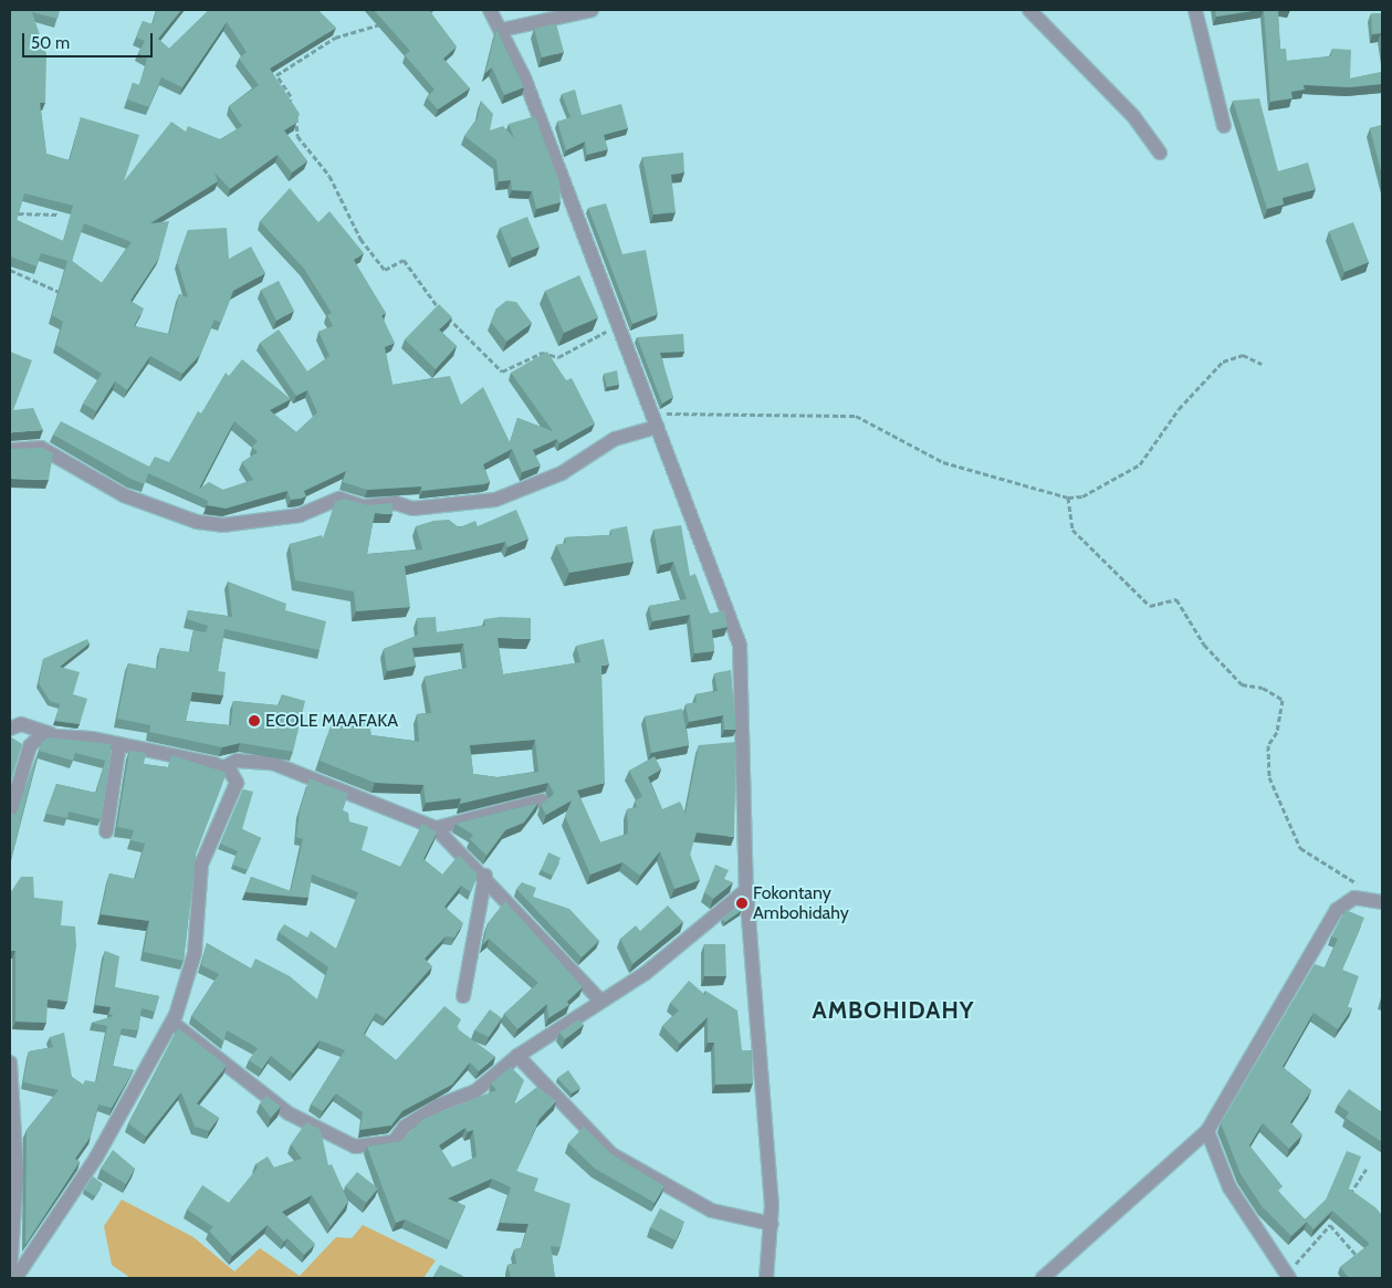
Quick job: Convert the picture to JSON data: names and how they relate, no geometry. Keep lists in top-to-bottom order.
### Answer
{
  "districts": ["AMBOHIDAHY"],
  "places": ["ECOLE MAAFAKA", "Fokontany Ambohidahy"],
  "scale_bar": "50 m"
}
